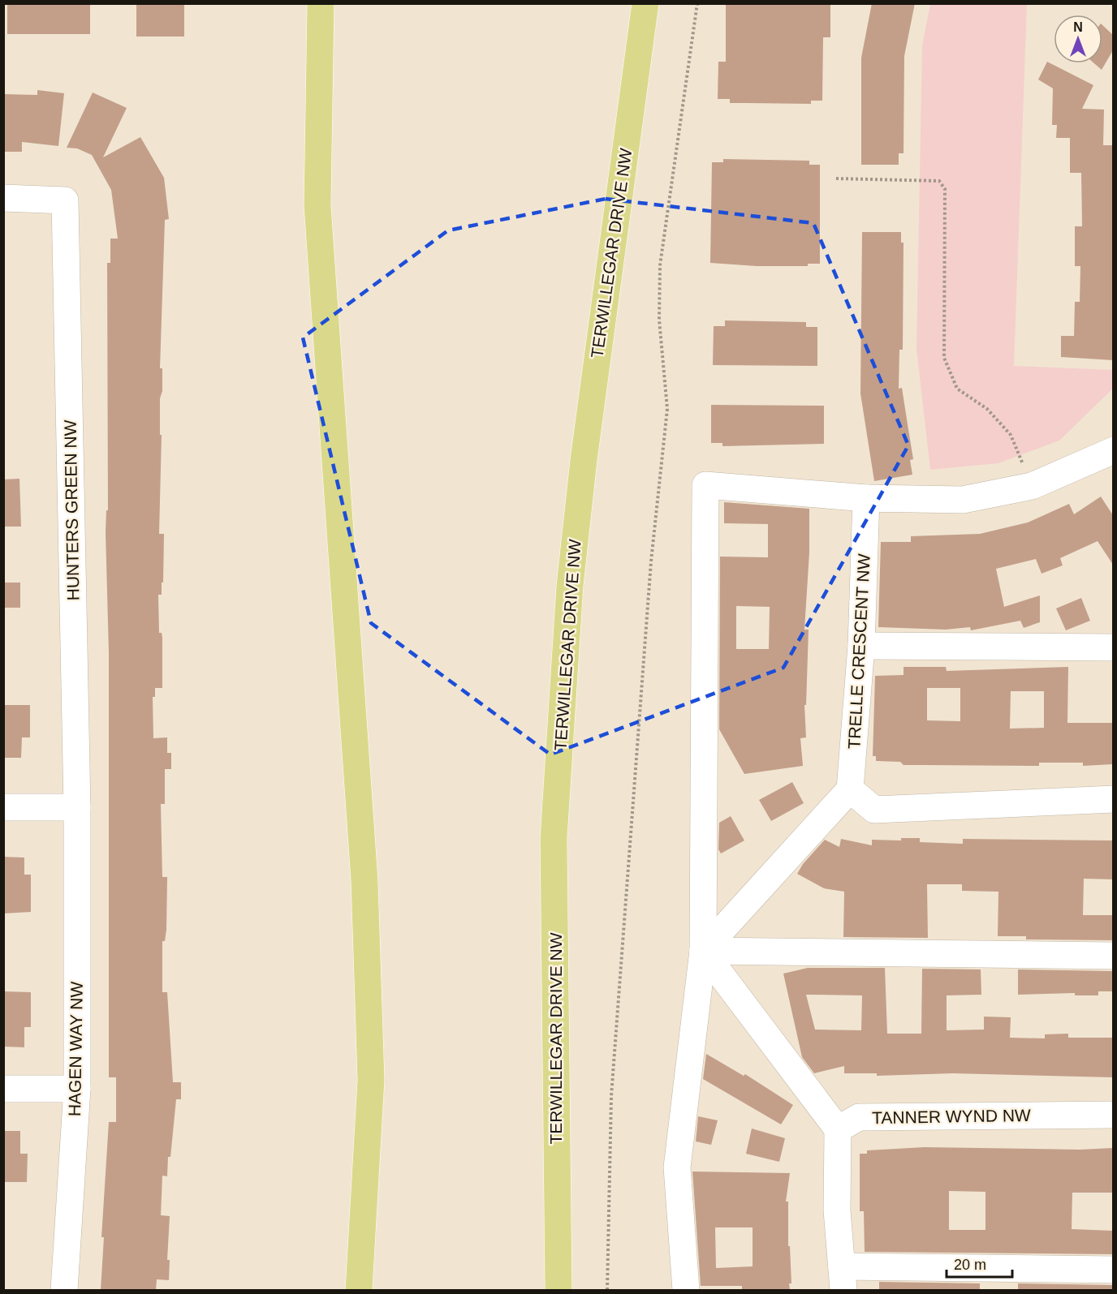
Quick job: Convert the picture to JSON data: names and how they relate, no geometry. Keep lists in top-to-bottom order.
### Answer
{
  "streets": {
    "main road": ["TERWILLEGAR DRIVE NW"],
    "street": [
      "HUNTERS GREEN NW",
      "TRELLE CRESCENT NW",
      "HAGEN WAY NW",
      "TANNER WYND NW"
    ]
  },
  "crossings": [
    ["HUNTERS GREEN NW", "HAGEN WAY NW"]
  ],
  "scale_bar": "20 m",
  "north": "top"
}
